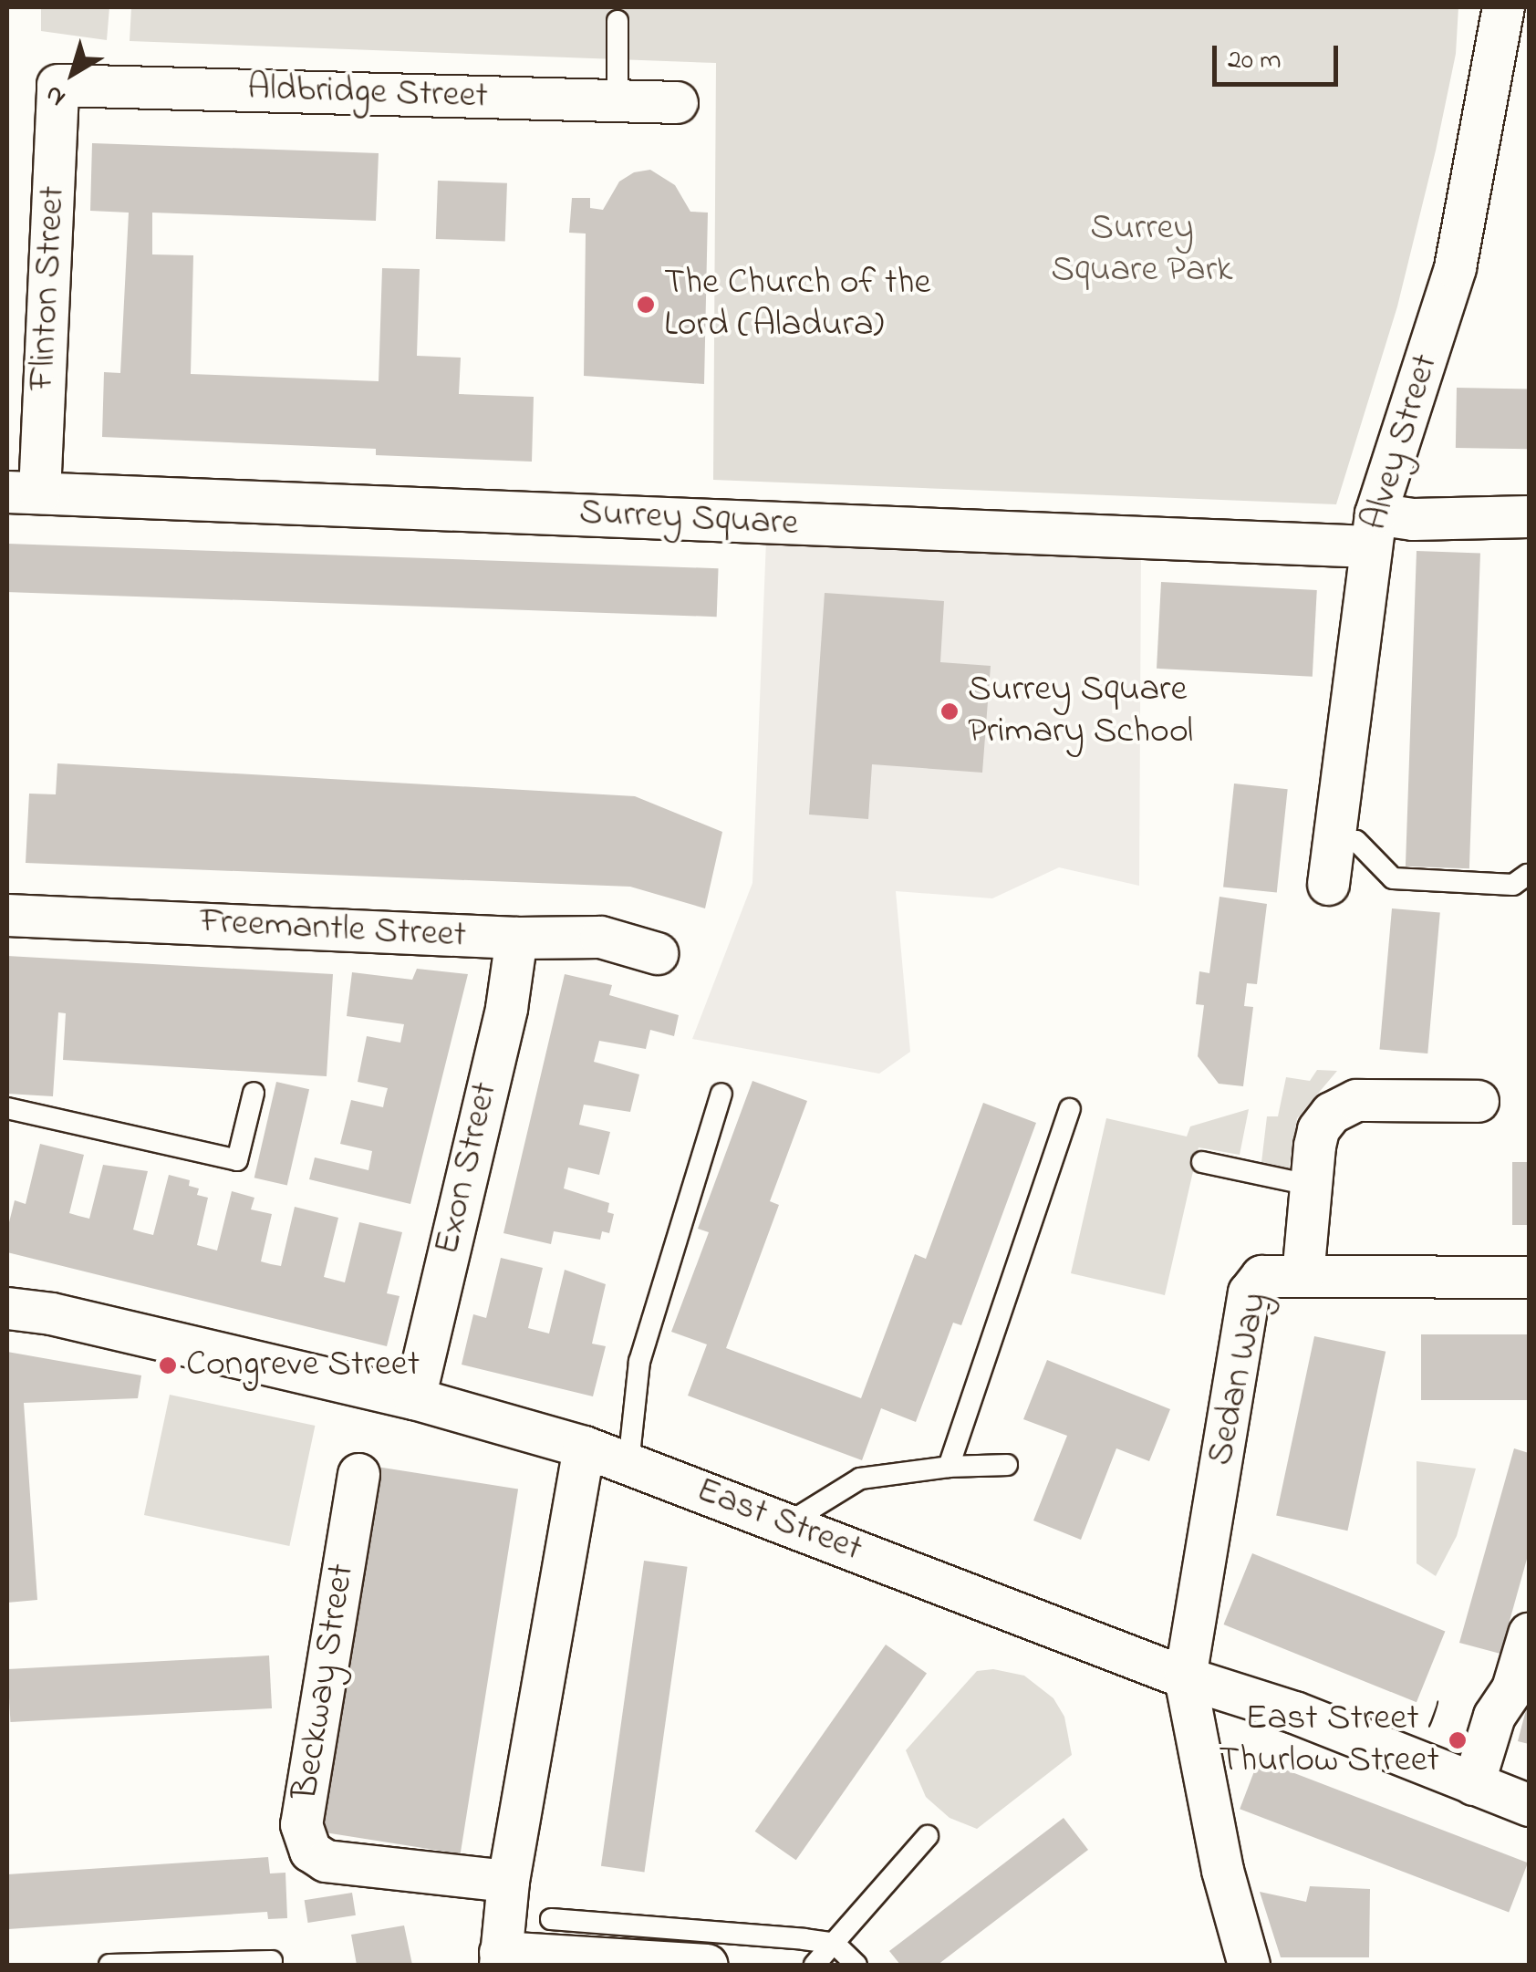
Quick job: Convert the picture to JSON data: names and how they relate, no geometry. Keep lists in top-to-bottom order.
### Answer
{
  "streets": {
    "street": [
      "Aldbridge Street",
      "Flinton Street",
      "Alvey Street",
      "Surrey Square",
      "Freemantle Street",
      "Exon Street",
      "Sedan Way",
      "East Street",
      "Beckway Street"
    ]
  },
  "crossings": [
    ["Aldbridge Street", "Flinton Street"],
    ["Flinton Street", "Surrey Square"],
    ["Alvey Street", "Surrey Square"],
    ["Freemantle Street", "Exon Street"],
    ["Exon Street", "East Street"],
    ["Sedan Way", "East Street"]
  ],
  "parks": ["Surrey Square Park"],
  "places": [
    "The Church of the Lord (Aladura)",
    "Surrey Square Primary School",
    "Congreve Street",
    "East Street / Thurlow Street"
  ],
  "scale_bar": "20 m",
  "north": "bottom left"
}
